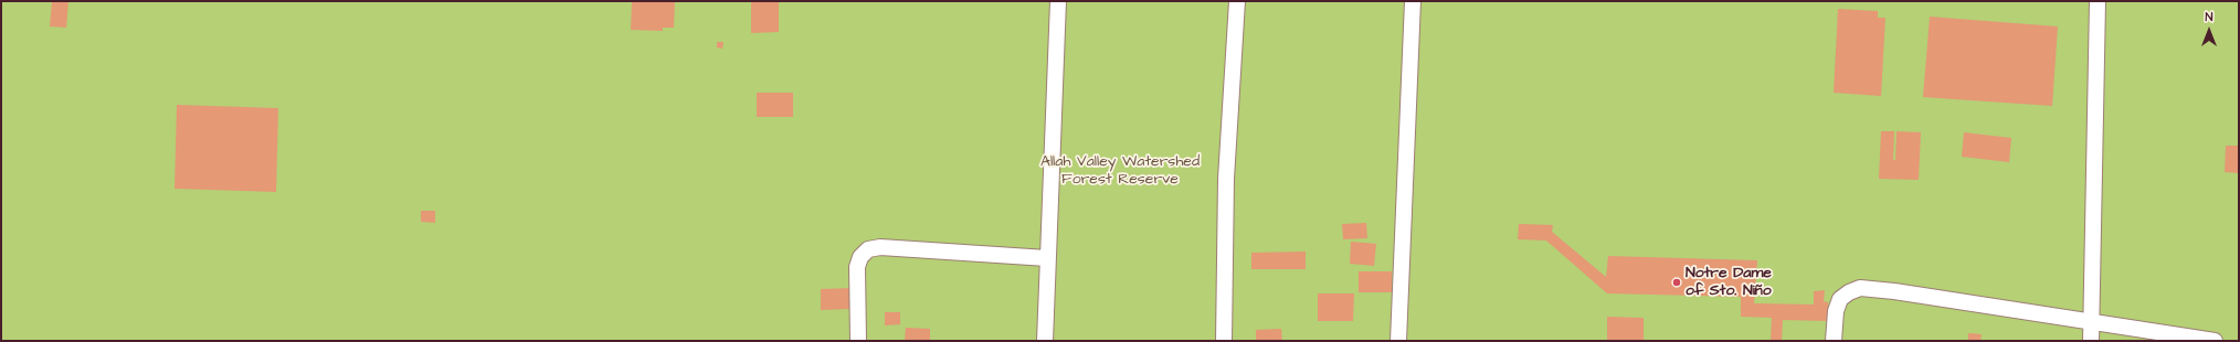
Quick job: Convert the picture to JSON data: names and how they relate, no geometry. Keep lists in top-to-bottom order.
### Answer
{
  "parks": ["Allah Valley Watershed Forest Reserve"],
  "places": ["Notre Dame of Sto. Niño"],
  "north": "top"
}
